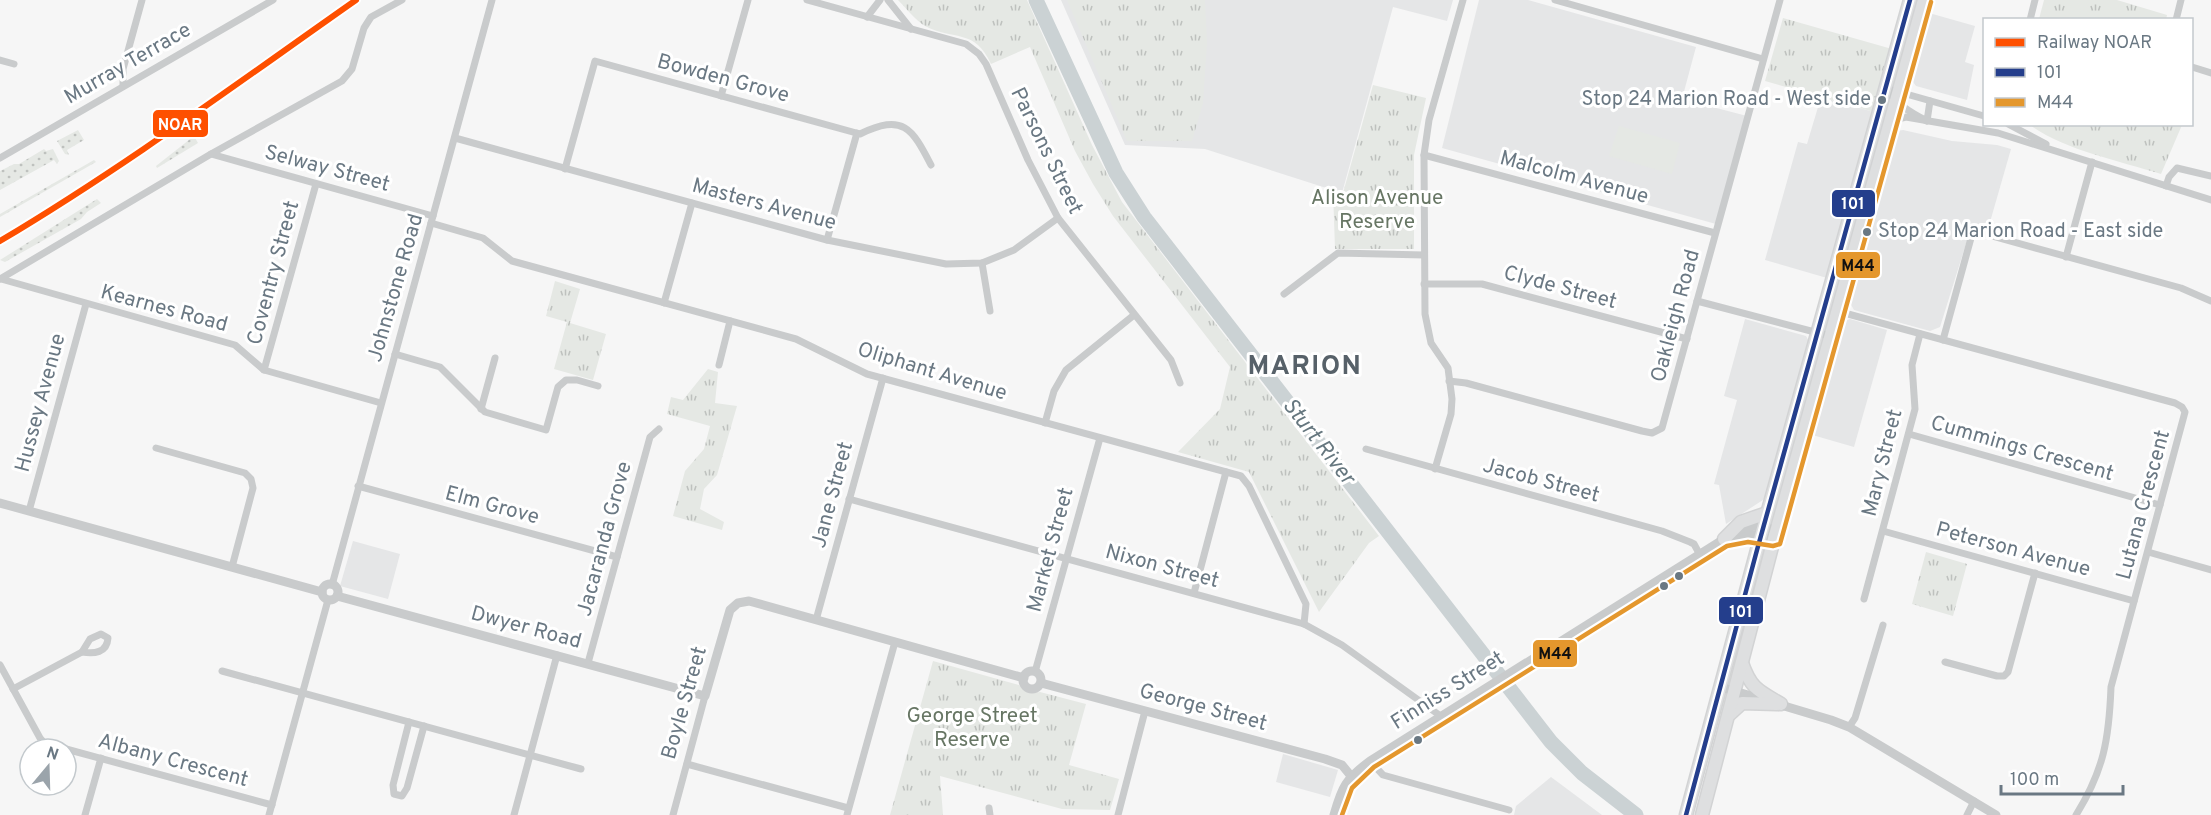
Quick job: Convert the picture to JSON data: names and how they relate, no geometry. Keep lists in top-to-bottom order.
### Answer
{
  "streets": {
    "street": [
      "Murray Terrace",
      "Bowden Grove",
      "Parsons Street",
      "Selway Street",
      "Malcolm Avenue",
      "Masters Avenue",
      "Coventry Street",
      "Johnstone Road",
      "Clyde Street",
      "Kearnes Road",
      "Oakleigh Road",
      "Oliphant Avenue",
      "Hussey Avenue",
      "Cummings Crescent",
      "Mary Street",
      "Jacob Street",
      "Jane Street",
      "Lutana Crescent",
      "Elm Grove",
      "Jacaranda Grove",
      "Market Street",
      "Peterson Avenue",
      "Nixon Street",
      "Dwyer Road",
      "Finniss Street",
      "Boyle Street",
      "George Street",
      "Albany Crescent"
    ]
  },
  "crossings": [
    ["Bowden Grove", "Masters Avenue"],
    ["Parsons Street", "Masters Avenue"],
    ["Selway Street", "Coventry Street"],
    ["Selway Street", "Johnstone Road"],
    ["Selway Street", "Oliphant Avenue"],
    ["Malcolm Avenue", "Oakleigh Road"],
    ["Masters Avenue", "Johnstone Road"],
    ["Coventry Street", "Kearnes Road"],
    ["Johnstone Road", "Kearnes Road"],
    ["Johnstone Road", "Oliphant Avenue"],
    ["Johnstone Road", "Elm Grove"],
    ["Clyde Street", "Oakleigh Road"],
    ["Kearnes Road", "Hussey Avenue"],
    ["Oliphant Avenue", "Jane Street"],
    ["Oliphant Avenue", "Market Street"],
    ["Oliphant Avenue", "Nixon Street"],
    ["Cummings Crescent", "Mary Street"],
    ["Cummings Crescent", "Lutana Crescent"],
    ["Mary Street", "Lutana Crescent"],
    ["Mary Street", "Peterson Avenue"],
    ["Jacob Street", "Finniss Street"],
    ["Jane Street", "Nixon Street"],
    ["Jane Street", "Boyle Street"],
    ["Lutana Crescent", "Peterson Avenue"],
    ["Elm Grove", "Jacaranda Grove"],
    ["Jacaranda Grove", "Dwyer Road"],
    ["Market Street", "Nixon Street"],
    ["Market Street", "George Street"],
    ["Nixon Street", "Finniss Street"],
    ["Dwyer Road", "Boyle Street"],
    ["Finniss Street", "George Street"]
  ],
  "districts": ["MARION"],
  "water": ["Sturt River"],
  "parks": ["Alison Avenue Reserve", "George Street Reserve"],
  "places": ["Stop 24 Marion Road - West side", "Stop 24 Marion Road - East side"],
  "lines": ["rail line NOAR", "transit line 101", "transit line M44"],
  "legend": ["Railway NOAR", "101", "M44"],
  "scale_bar": "100 m",
  "north": "top"
}
